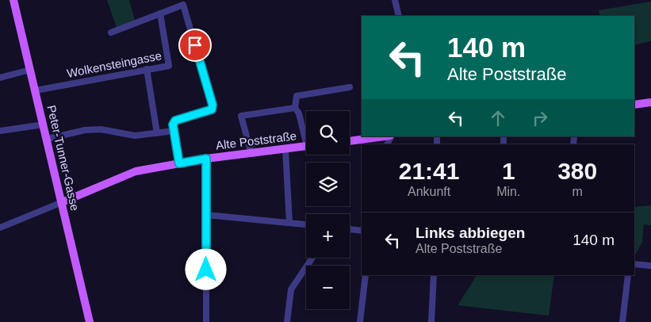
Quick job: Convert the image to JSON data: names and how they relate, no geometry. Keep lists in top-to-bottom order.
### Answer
{
  "streets": {
    "main road": ["Alte Poststraße", "Peter-Tunner-Gasse"],
    "street": ["Wolkensteingasse"]
  },
  "crossings": [
    ["Wolkensteingasse", "Peter-Tunner-Gasse"],
    ["Alte Poststraße", "Peter-Tunner-Gasse"]
  ],
  "page": {
    "turn": ["140 m", "Alte Poststraße"],
    "map_buttons": ["+", "−"],
    "eta": [
      "21:41",
      "Ankunft",
      "1",
      "Min.",
      "380",
      "m"
    ],
    "list": [
      {
        "name": "Links abbiegen",
        "note": "Alte Poststraße",
        "value": "140 m"
      }
    ]
  }
}
